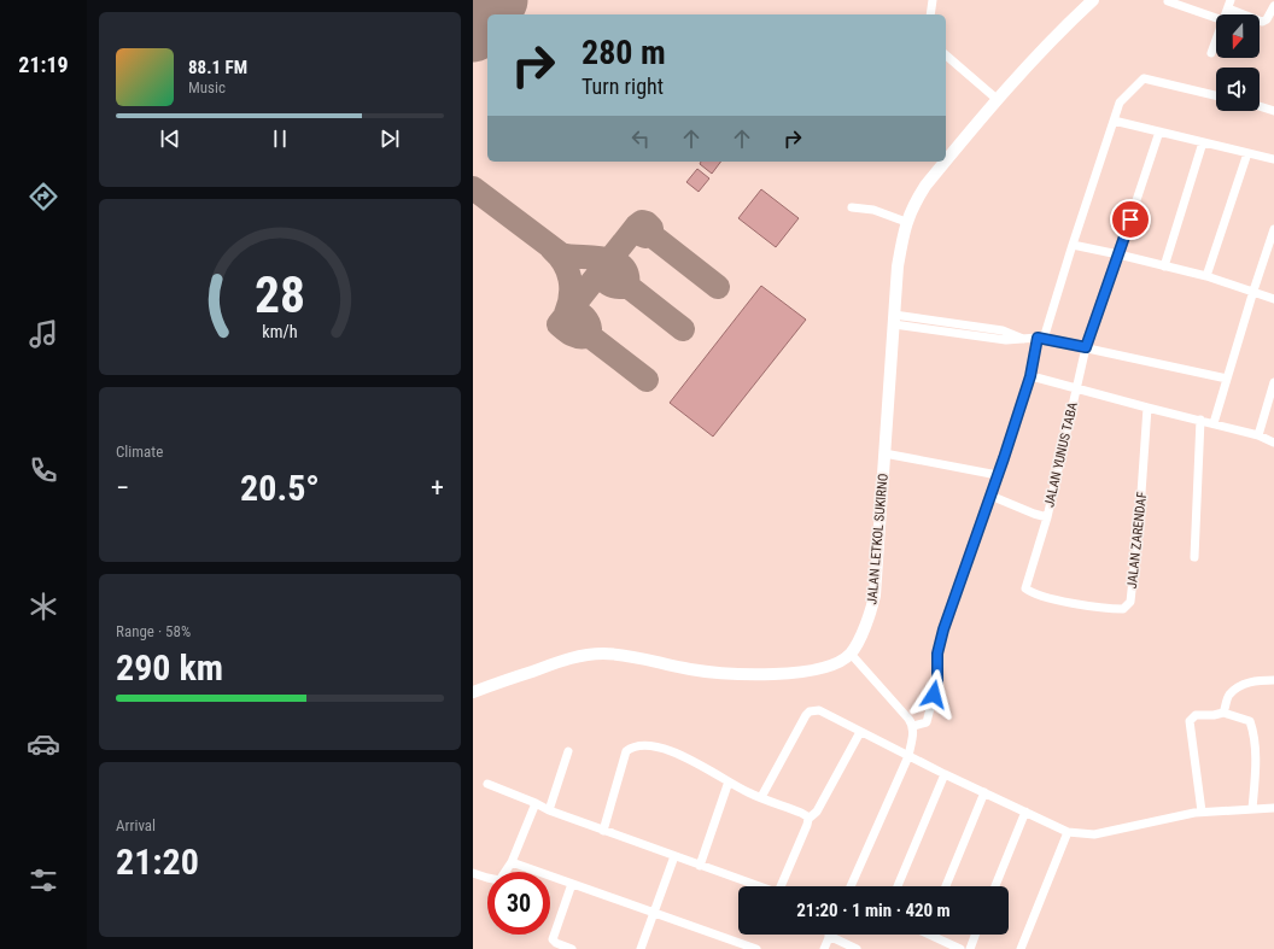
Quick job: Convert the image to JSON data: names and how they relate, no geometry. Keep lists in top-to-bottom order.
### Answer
{
  "streets": {
    "main road": ["JALAN LETKOL SUKIRNO"],
    "street": ["JALAN YUNUS TABA", "JALAN ZARENDAF"]
  },
  "crossings": [
    ["JALAN YUNUS TABA", "JALAN ZARENDAF"]
  ],
  "north": "bottom",
  "page": {
    "tabs": "21:19",
    "turn": ["280 m", "Turn right"],
    "song": ["88.1 FM", "Music"],
    "tile": [
      "Climate",
      ["Range · 58%", "290 km"],
      ["Arrival", "21:20"]
    ],
    "heat": ["−", "20.5°", "+"],
    "limit": "30",
    "trip": "21:20 · 1 min · 420 m",
    "gauge": ["28", "km/h"]
  }
}
